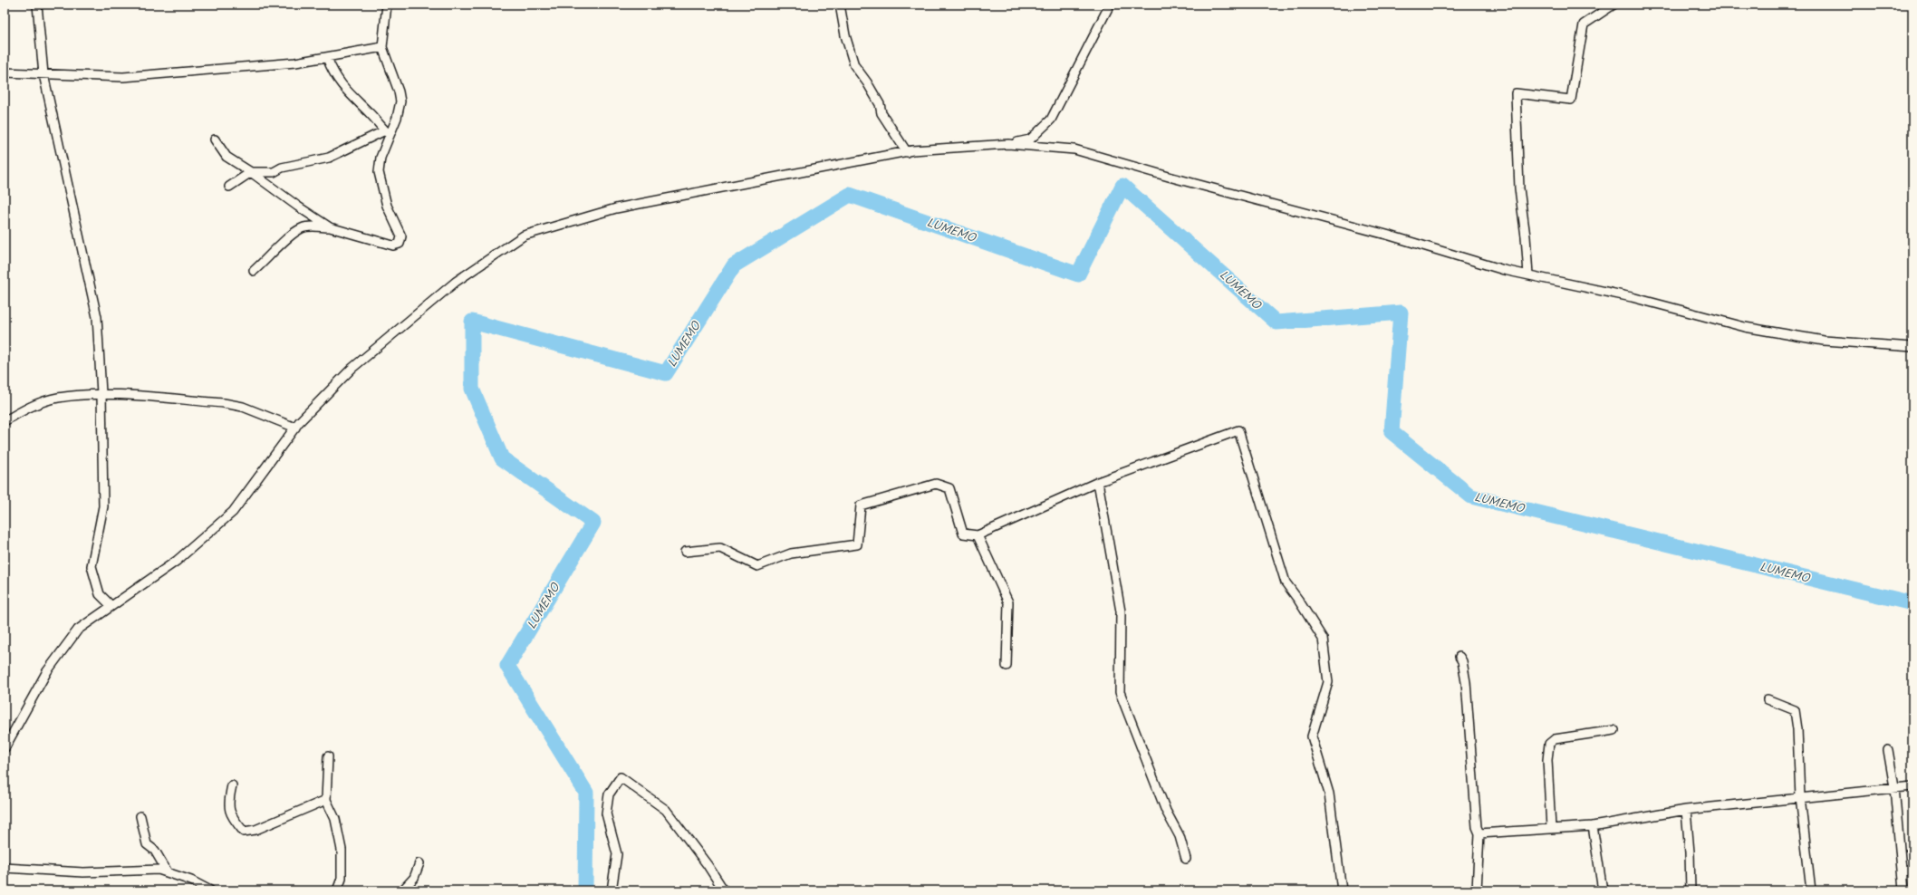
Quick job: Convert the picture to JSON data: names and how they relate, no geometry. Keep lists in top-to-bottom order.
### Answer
{
  "water": ["LUMEMO"]
}
